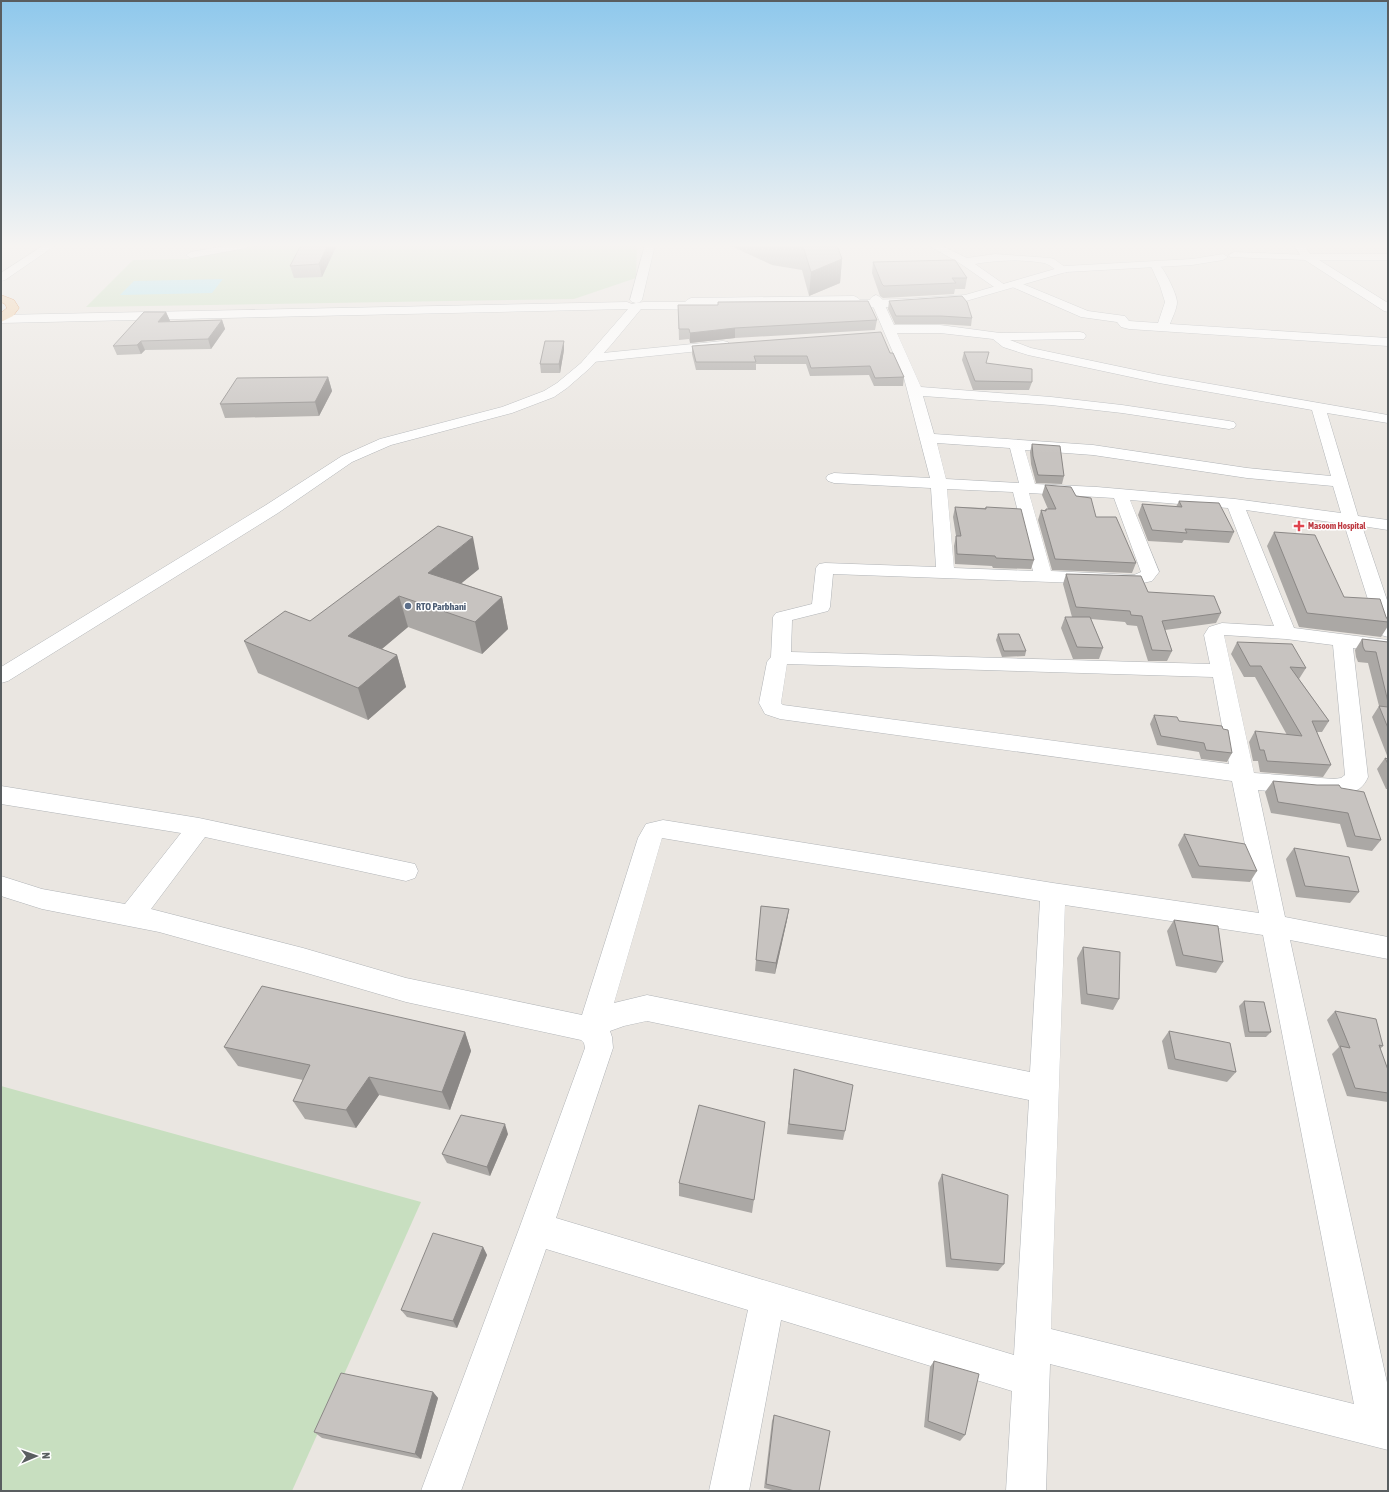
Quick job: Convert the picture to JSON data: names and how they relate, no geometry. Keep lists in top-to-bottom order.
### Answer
{
  "places": {
    "health": ["Masoom Hospital"],
    "other": ["RTO Parbhani"]
  },
  "north": "right"
}
